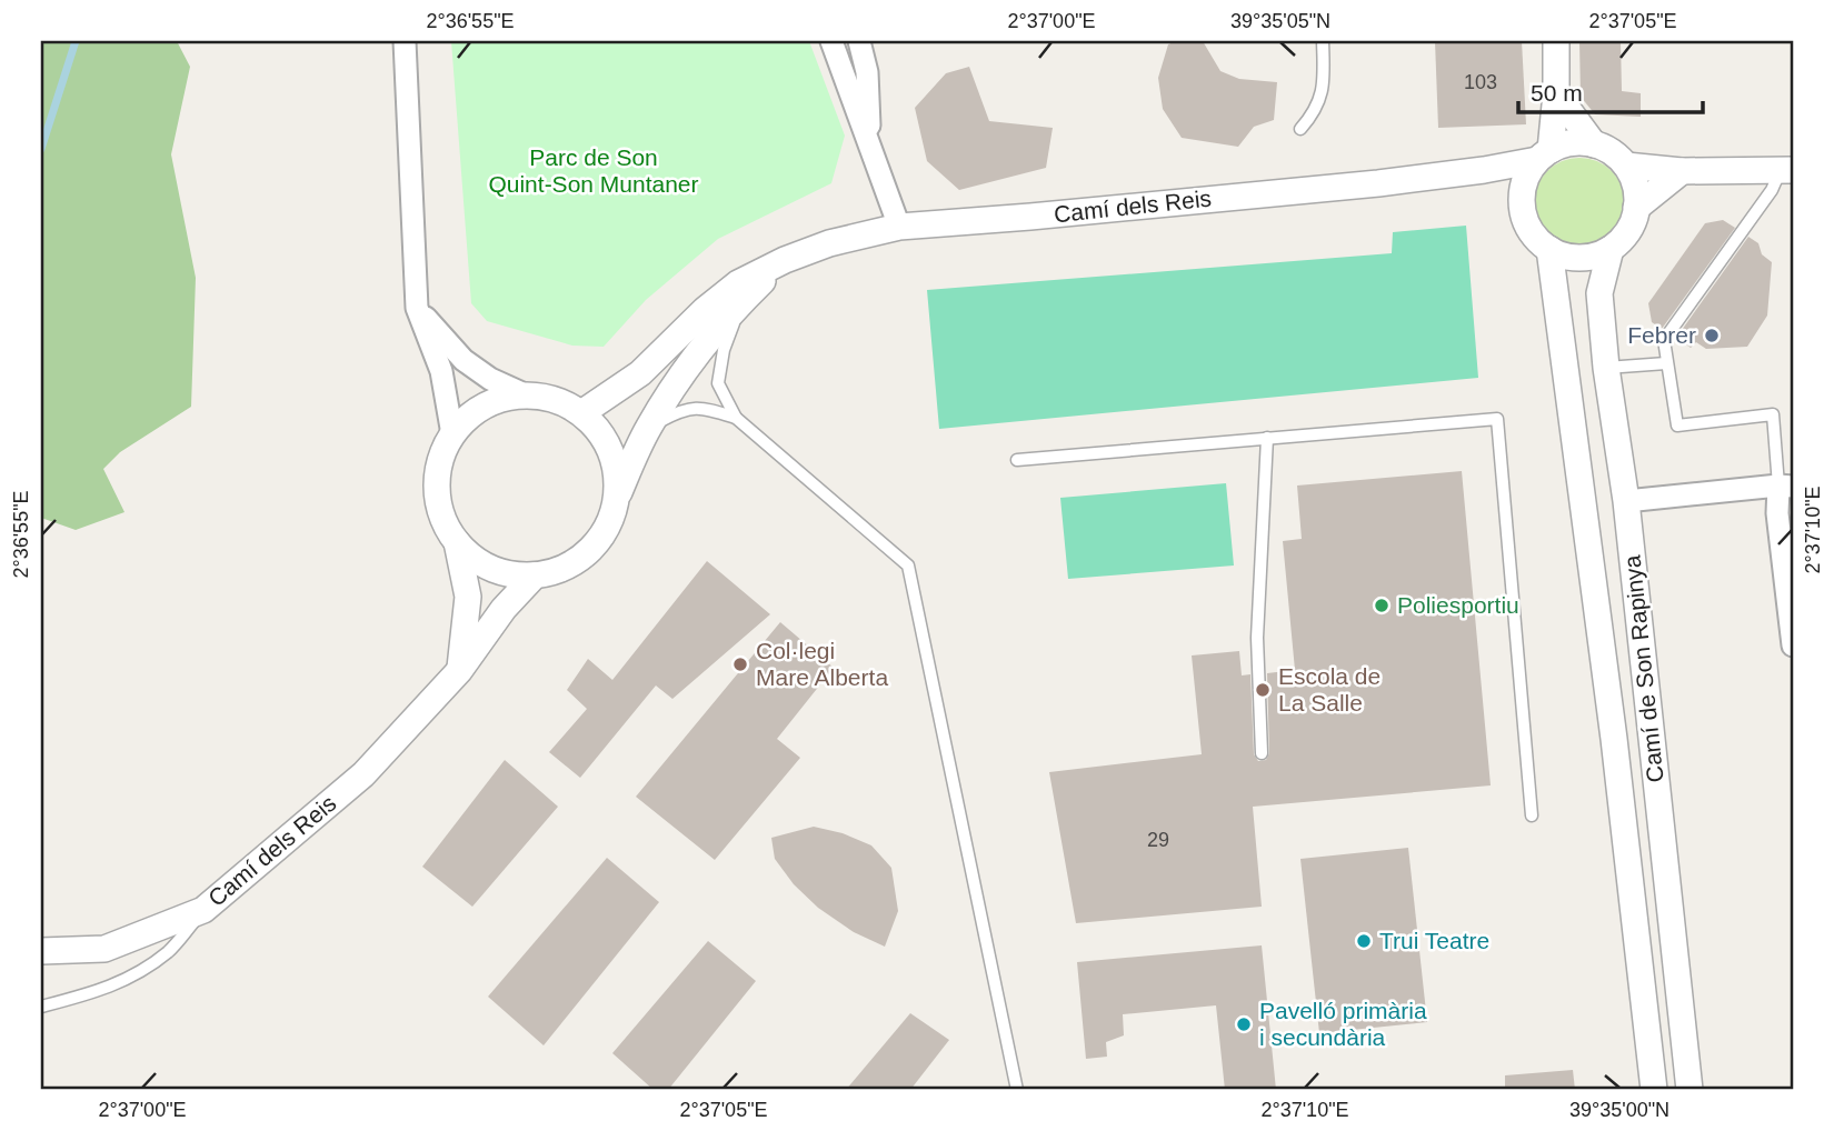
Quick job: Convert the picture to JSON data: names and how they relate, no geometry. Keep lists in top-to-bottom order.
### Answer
{
  "streets": {
    "street": ["Camí dels Reis", "Camí de Son Rapinya"]
  },
  "crossings": [
    ["Camí dels Reis", "Camí de Son Rapinya"]
  ],
  "parks": ["Parc de Son Quint-Son Muntaner"],
  "places": [
    "Febrer",
    "Poliesportiu",
    "Col·legi Mare Alberta",
    "Escola de La Salle",
    "Trui Teatre",
    "Pavelló primària i secundària"
  ],
  "house_numbers": ["103", "29"],
  "scale_bar": "50 m",
  "coordinates": [
    "2°36'55\"E",
    "2°37'00\"E",
    "39°35'05\"N",
    "2°37'05\"E",
    "2°37'10\"E",
    "39°35'00\"N"
  ]
}
